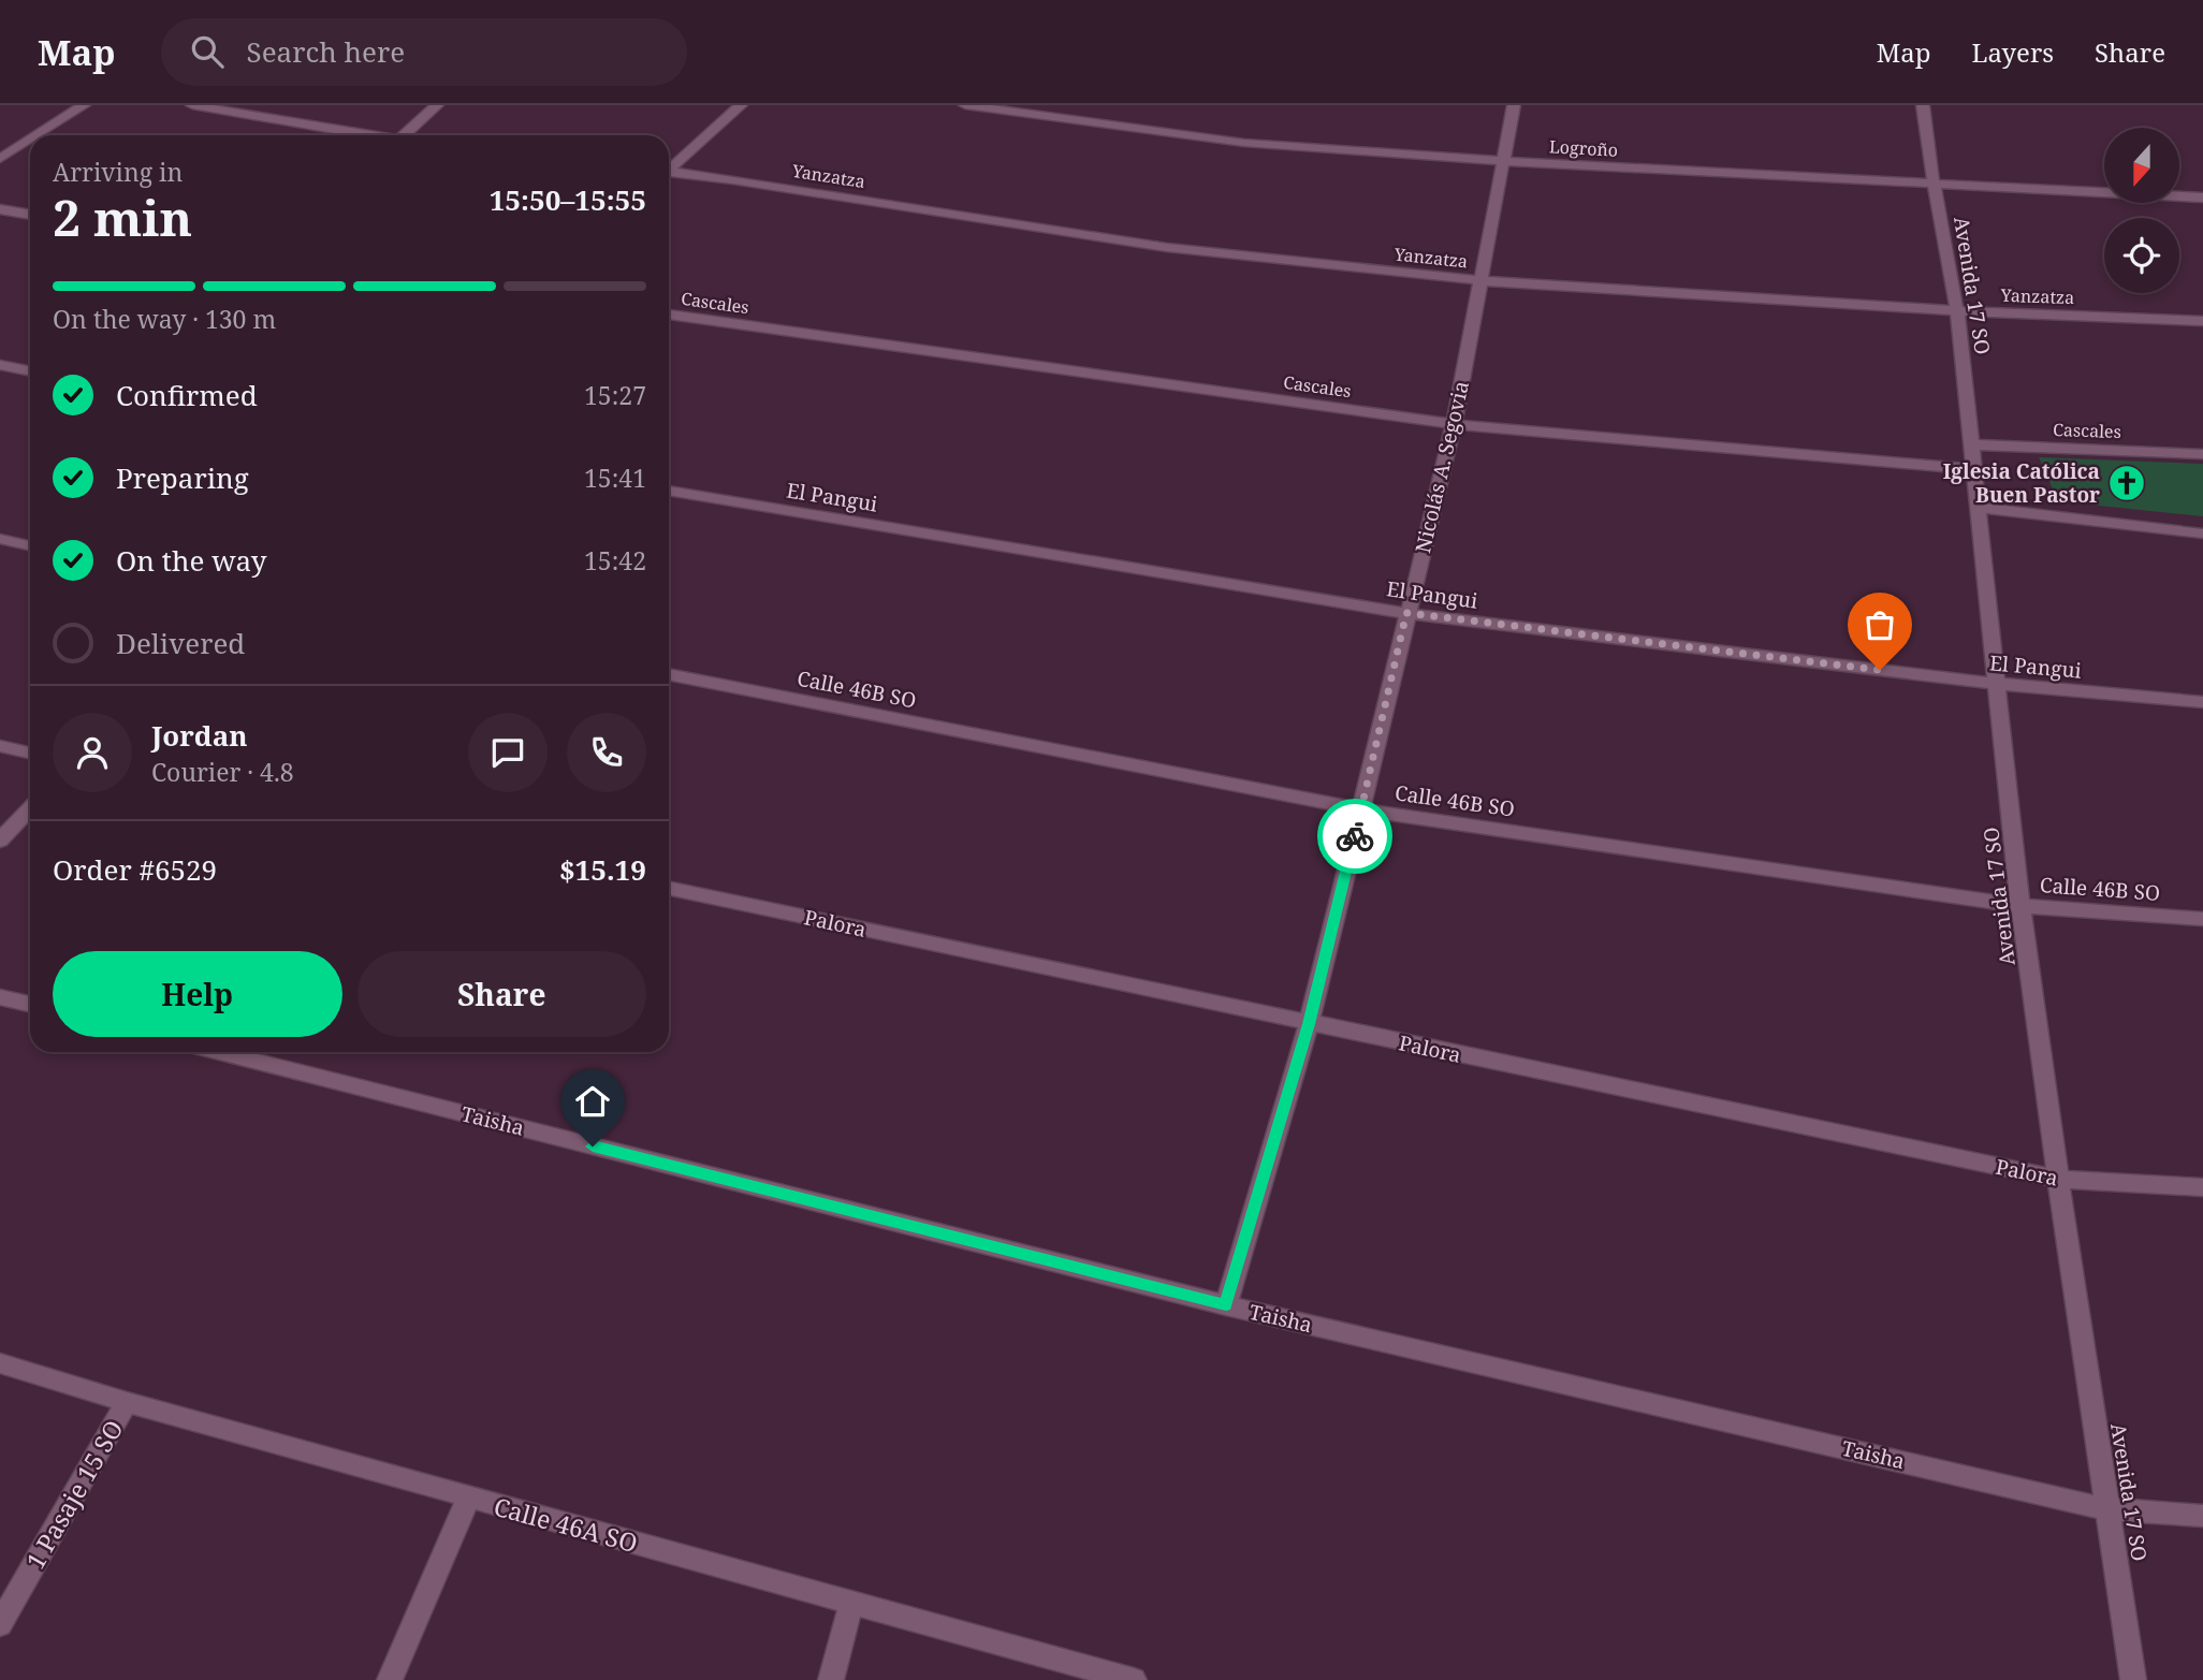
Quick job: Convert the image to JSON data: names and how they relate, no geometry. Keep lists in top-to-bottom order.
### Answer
{
  "streets": {
    "street": [
      "Logroño",
      "Yanzatza",
      "Avenida 17 SO",
      "Cascales",
      "Nicolás A. Segovia",
      "El Pangui",
      "Calle 46B SO",
      "Palora",
      "Taisha",
      "1 Pasaje 15 SO",
      "Calle 46A SO"
    ]
  },
  "crossings": [
    ["Logroño", "Avenida 17 SO"],
    ["Logroño", "Nicolás A. Segovia"],
    ["Yanzatza", "Avenida 17 SO"],
    ["Yanzatza", "Nicolás A. Segovia"],
    ["Avenida 17 SO", "Cascales"],
    ["Avenida 17 SO", "El Pangui"],
    ["Avenida 17 SO", "Calle 46B SO"],
    ["Avenida 17 SO", "Palora"],
    ["Avenida 17 SO", "Taisha"],
    ["Cascales", "Nicolás A. Segovia"],
    ["Nicolás A. Segovia", "El Pangui"],
    ["Nicolás A. Segovia", "Calle 46B SO"],
    ["Nicolás A. Segovia", "Palora"],
    ["Nicolás A. Segovia", "Taisha"],
    ["1 Pasaje 15 SO", "Calle 46A SO"]
  ],
  "places": {
    "church": ["Iglesia Católica Buen Pastor"]
  },
  "north": "bottom",
  "page": {
    "header": "Map",
    "search": "Search here",
    "nav": ["Map", "Layers", "Share"],
    "heading": ["2 min", "Arriving in", "15:50–15:55"],
    "panel": [
      "Jordan",
      "Courier · 4.8",
      "Order #6529",
      "$15.19"
    ],
    "bar": "On the way · 130 m",
    "list": [
      ["Confirmed", "15:27"],
      ["Preparing", "15:41"],
      ["On the way", "15:42"],
      "Delivered"
    ],
    "buttons": ["Help", "Share"]
  }
}
